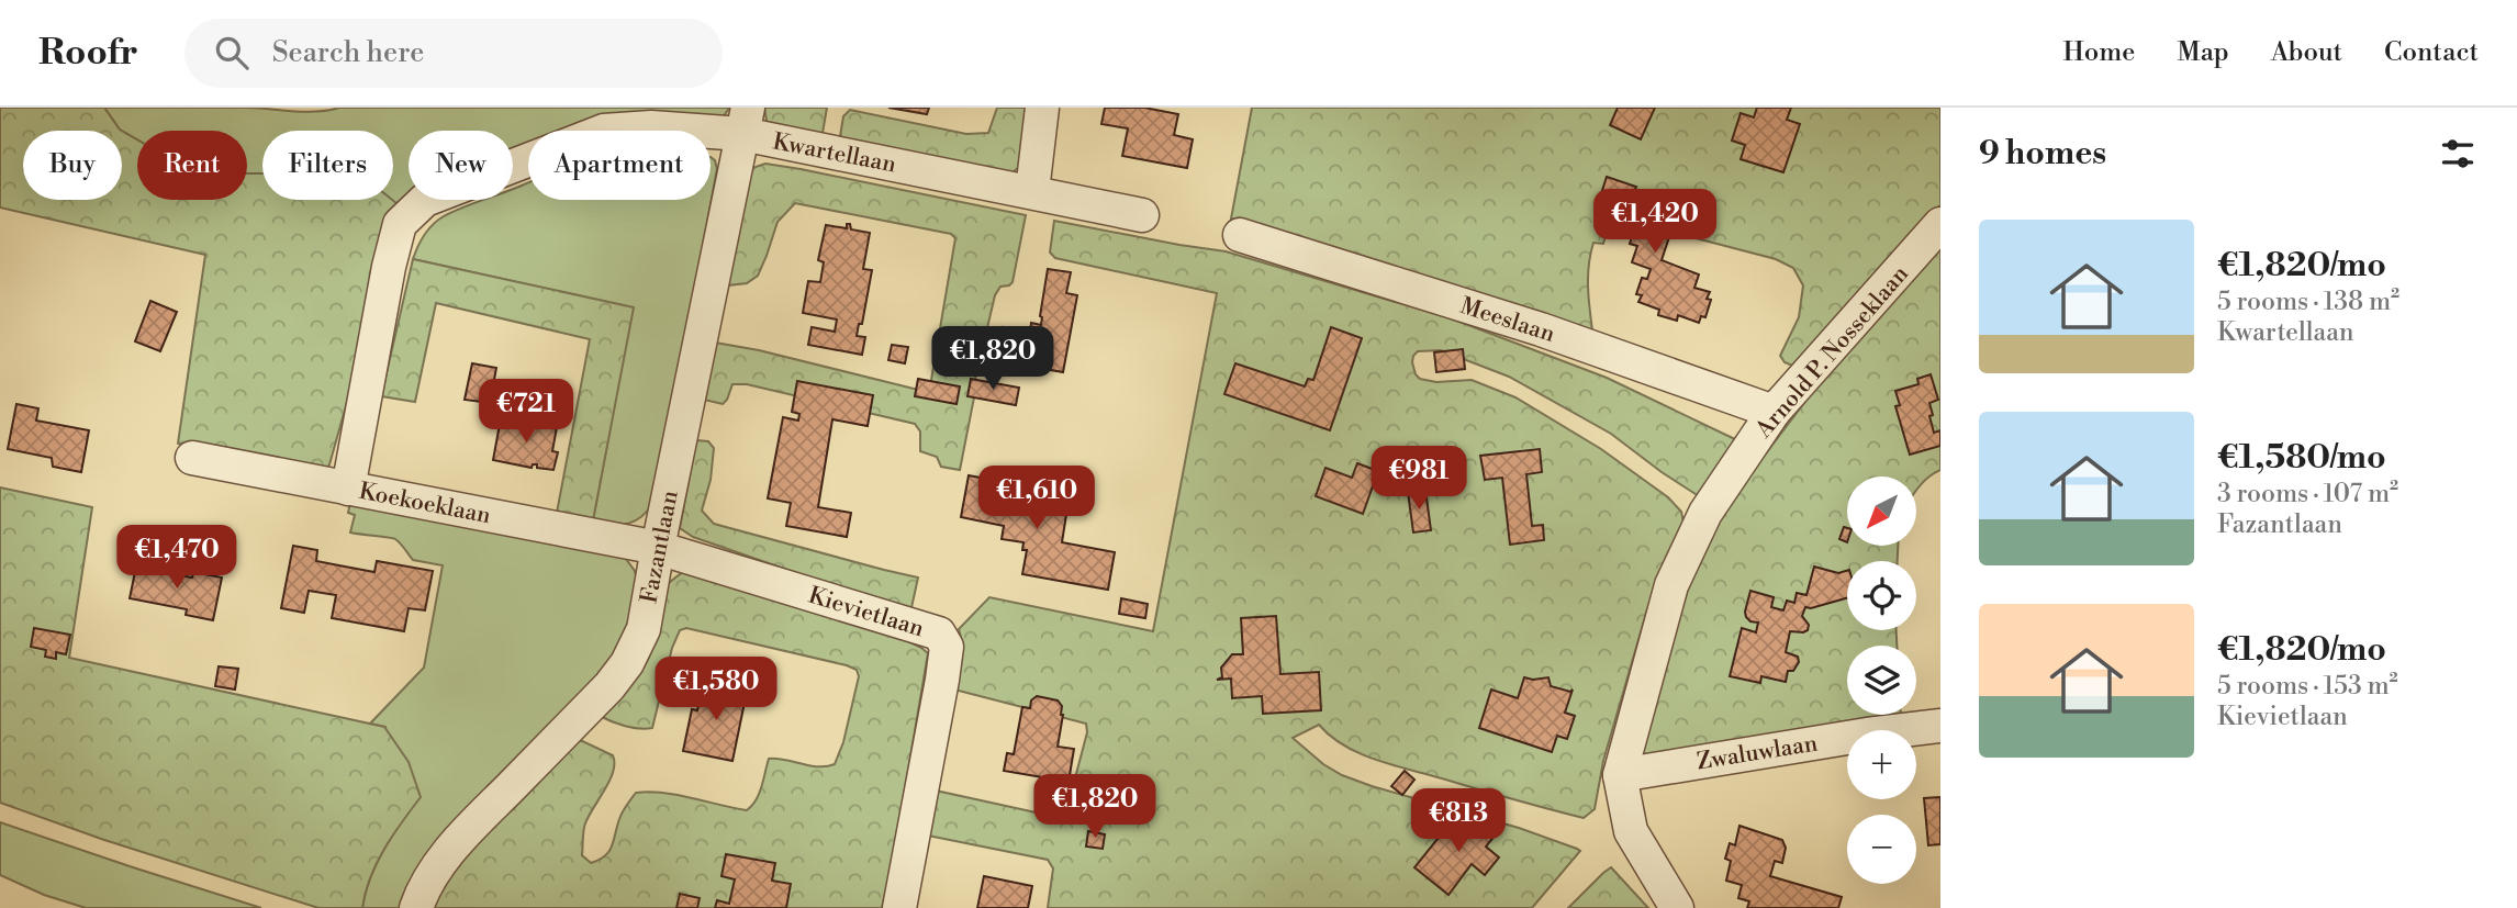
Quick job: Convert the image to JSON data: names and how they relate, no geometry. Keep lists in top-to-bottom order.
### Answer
{
  "streets": {
    "street": [
      "Kwartellaan",
      "Meeslaan",
      "Arnold P. Nosseklaan",
      "Koekoeklaan",
      "Fazantlaan",
      "Kievietlaan",
      "Zwaluwlaan"
    ]
  },
  "crossings": [
    ["Kwartellaan", "Koekoeklaan"],
    ["Kwartellaan", "Fazantlaan"],
    ["Meeslaan", "Arnold P. Nosseklaan"],
    ["Arnold P. Nosseklaan", "Zwaluwlaan"],
    ["Koekoeklaan", "Fazantlaan"],
    ["Koekoeklaan", "Kievietlaan"],
    ["Fazantlaan", "Kievietlaan"]
  ],
  "north": "bottom left",
  "page": {
    "header": "Roofr",
    "search": "Search here",
    "nav": [
      "Home",
      "Map",
      "About",
      "Contact"
    ],
    "heading": "9 homes",
    "chip": [
      "Buy",
      "Rent",
      "Filters",
      "New",
      "Apartment"
    ],
    "price": [
      "€1,420",
      "€1,820",
      "€721",
      "€981",
      "€1,610",
      "€1,470",
      "€1,580",
      "€1,820",
      "€813"
    ],
    "list": [
      {
        "name": "€1,820/mo",
        "note": "5 rooms · 138 m² · Kwartellaan"
      },
      {
        "name": "€1,580/mo",
        "note": "3 rooms · 107 m² · Fazantlaan"
      },
      {
        "name": "€1,820/mo",
        "note": "5 rooms · 153 m² · Kievietlaan"
      }
    ],
    "map_buttons": ["+", "−"]
  }
}
